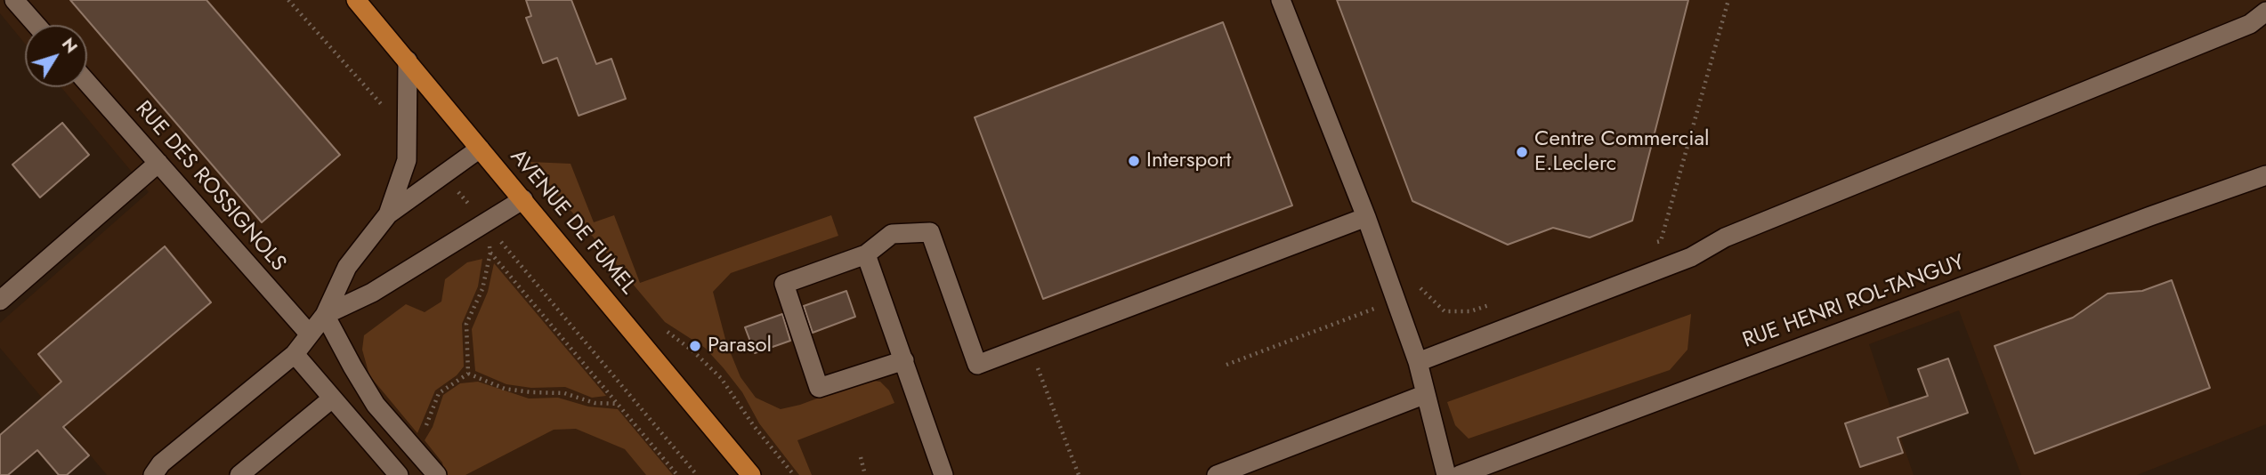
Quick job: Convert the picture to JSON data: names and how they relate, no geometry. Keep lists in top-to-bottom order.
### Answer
{
  "streets": {
    "main road": ["AVENUE DE FUMEL"],
    "street": ["RUE DES ROSSIGNOLS", "RUE HENRI ROL-TANGUY"]
  },
  "places": ["Centre Commercial E.Leclerc", "Intersport", "Parasol"],
  "north": "top right"
}
